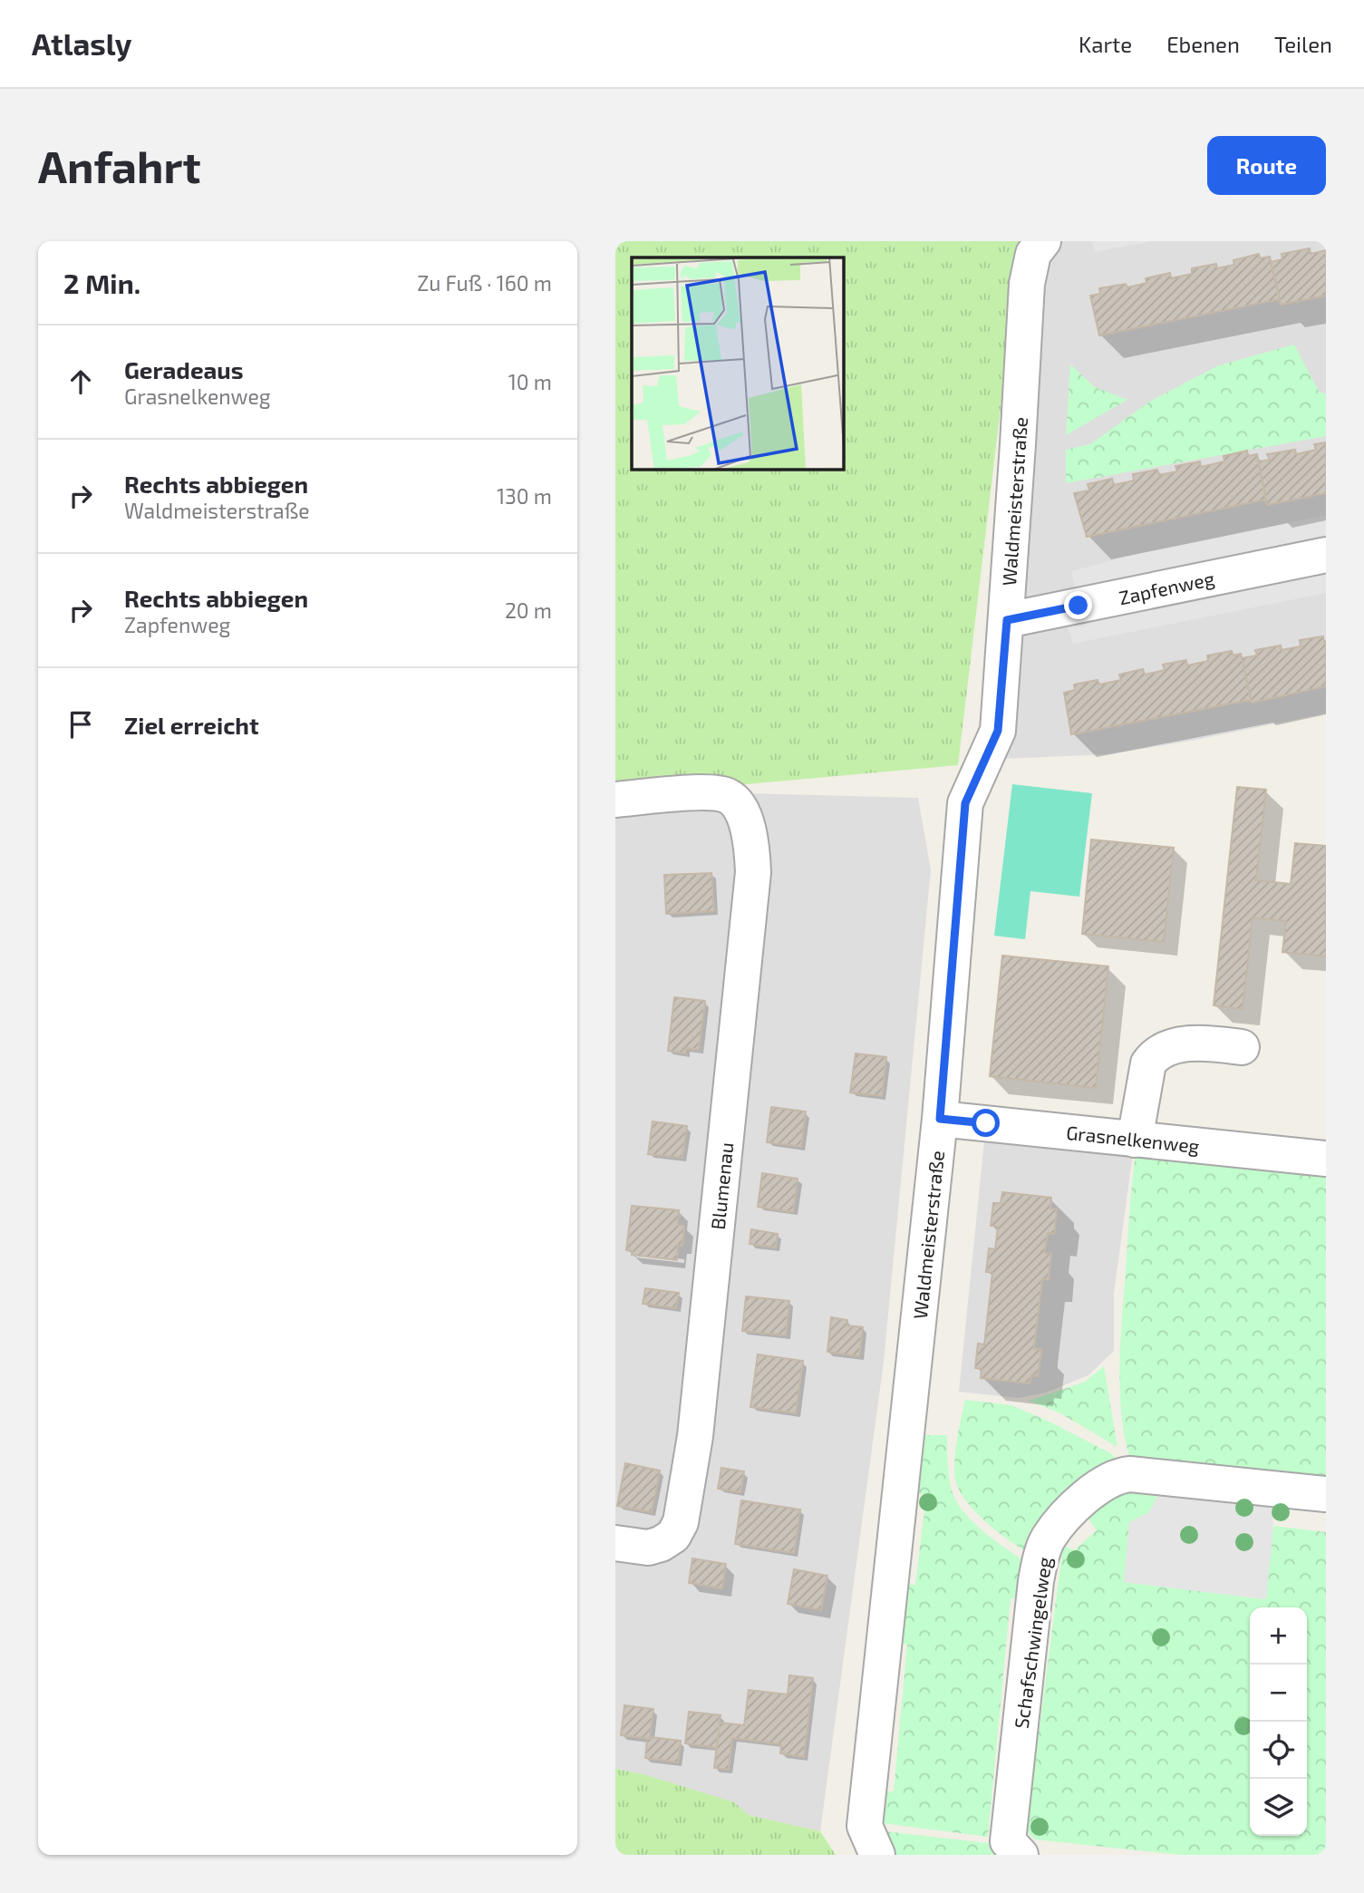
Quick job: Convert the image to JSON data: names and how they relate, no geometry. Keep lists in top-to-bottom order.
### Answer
{
  "streets": {
    "street": [
      "Waldmeisterstraße",
      "Zapfenweg",
      "Grasnelkenweg",
      "Blumenau",
      "Schafschwingelweg"
    ]
  },
  "crossings": [
    ["Waldmeisterstraße", "Zapfenweg"],
    ["Waldmeisterstraße", "Grasnelkenweg"]
  ],
  "page": {
    "header": "Atlasly",
    "nav": ["Karte", "Ebenen", "Teilen"],
    "buttons": "Route",
    "title": "Anfahrt",
    "heading": ["2 Min.", "Zu Fuß · 160 m"],
    "list": [
      ["Geradeaus", "Grasnelkenweg", "10 m"],
      ["Rechts abbiegen", "Waldmeisterstraße", "130 m"],
      ["Rechts abbiegen", "Zapfenweg", "20 m"],
      "Ziel erreicht"
    ],
    "map_buttons": ["+", "−"]
  }
}
